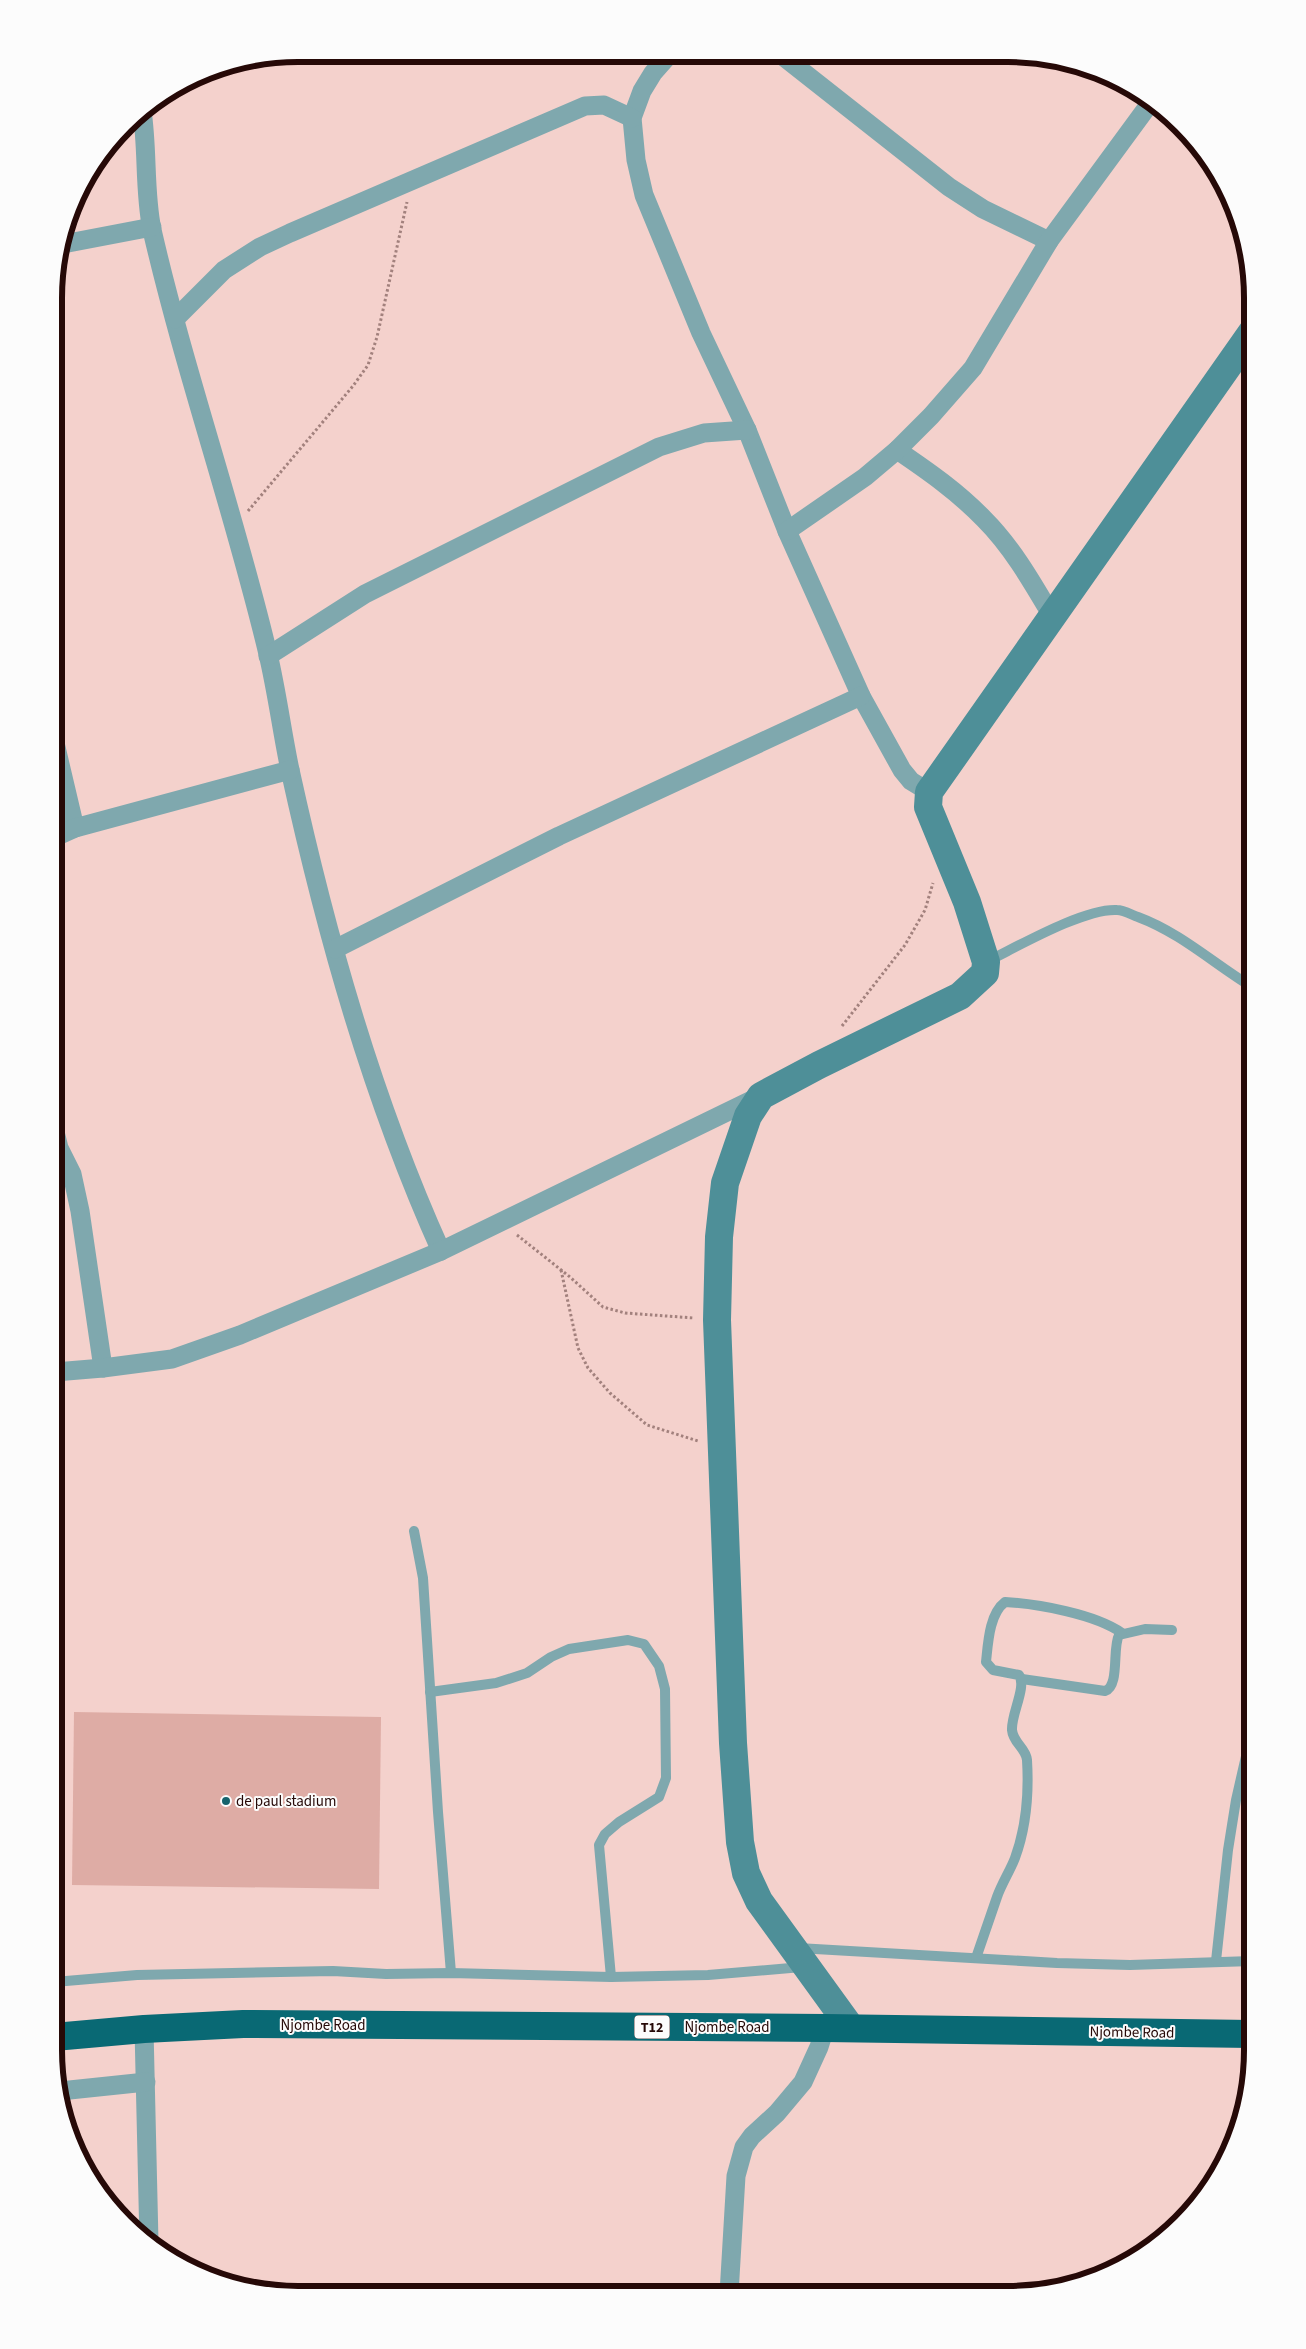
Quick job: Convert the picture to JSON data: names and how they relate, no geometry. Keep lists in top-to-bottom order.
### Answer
{
  "streets": {
    "highway": ["Njombe Road", "T12"]
  },
  "places": ["de paul stadium"]
}
